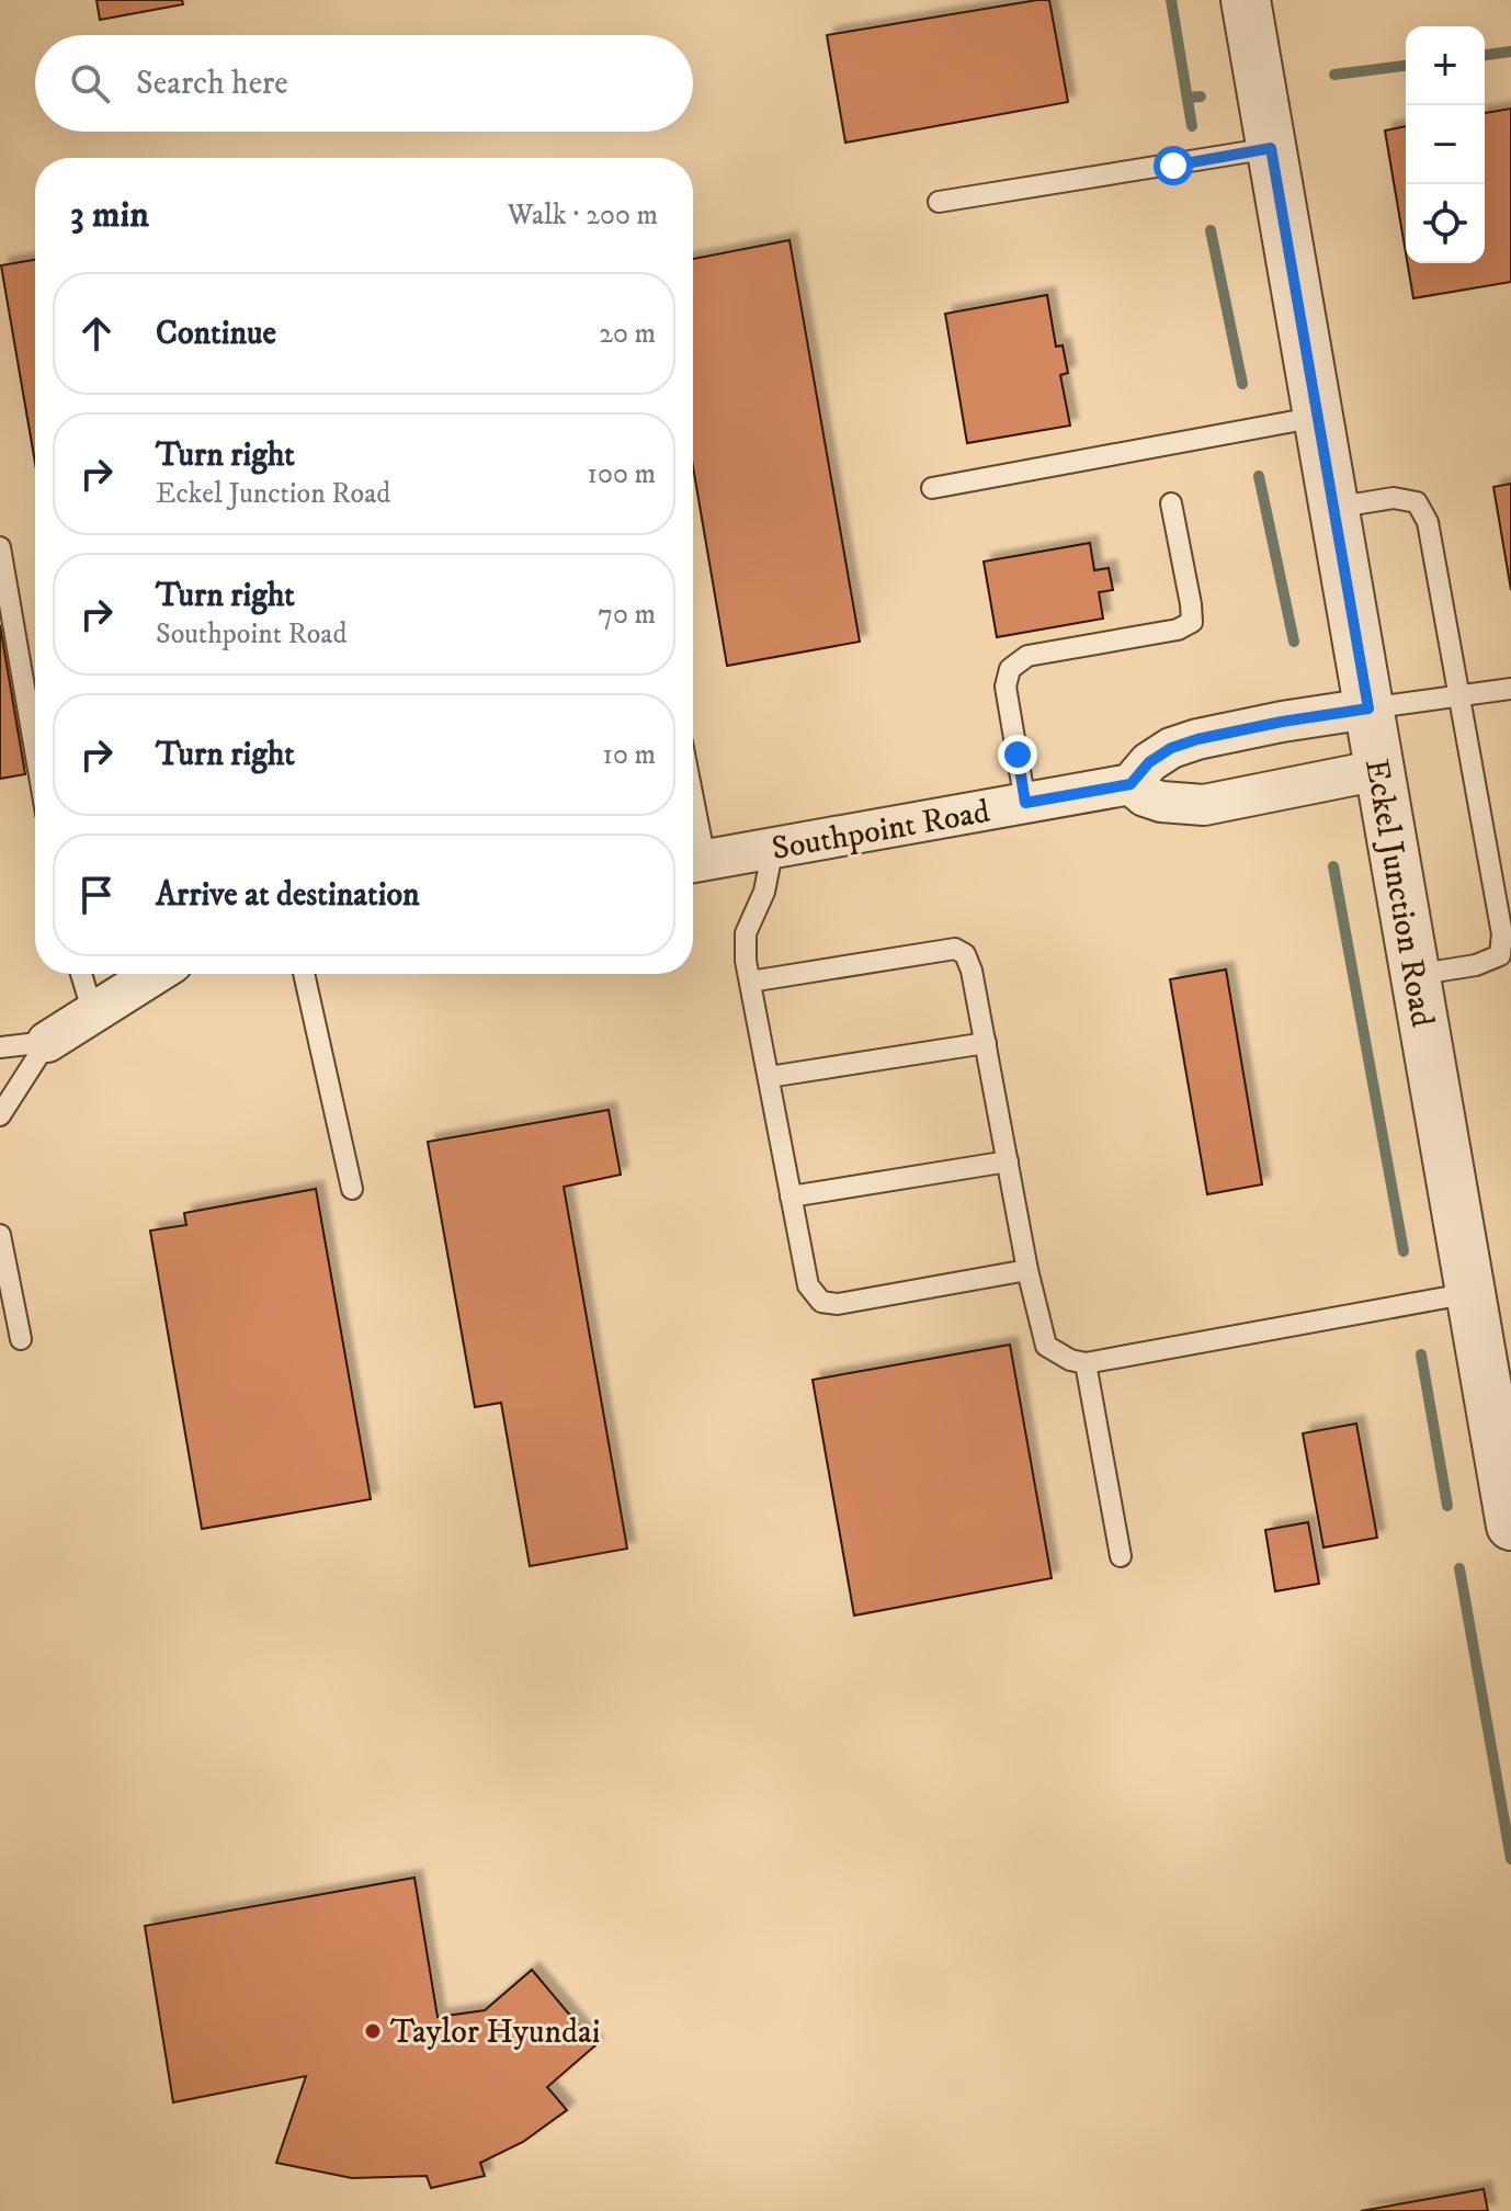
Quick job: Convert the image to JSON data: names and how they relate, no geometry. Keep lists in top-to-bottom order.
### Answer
{
  "streets": {
    "street": ["Southpoint Road", "Eckel Junction Road"]
  },
  "places": ["Taylor Hyundai"],
  "page": {
    "map_buttons": ["+", "−"],
    "search": "Search here",
    "heading": ["3 min", "Walk · 200 m"],
    "list": [
      ["Continue", "20 m"],
      ["Turn right", "Eckel Junction Road", "100 m"],
      ["Turn right", "Southpoint Road", "70 m"],
      ["Turn right", "10 m"],
      "Arrive at destination"
    ]
  }
}
